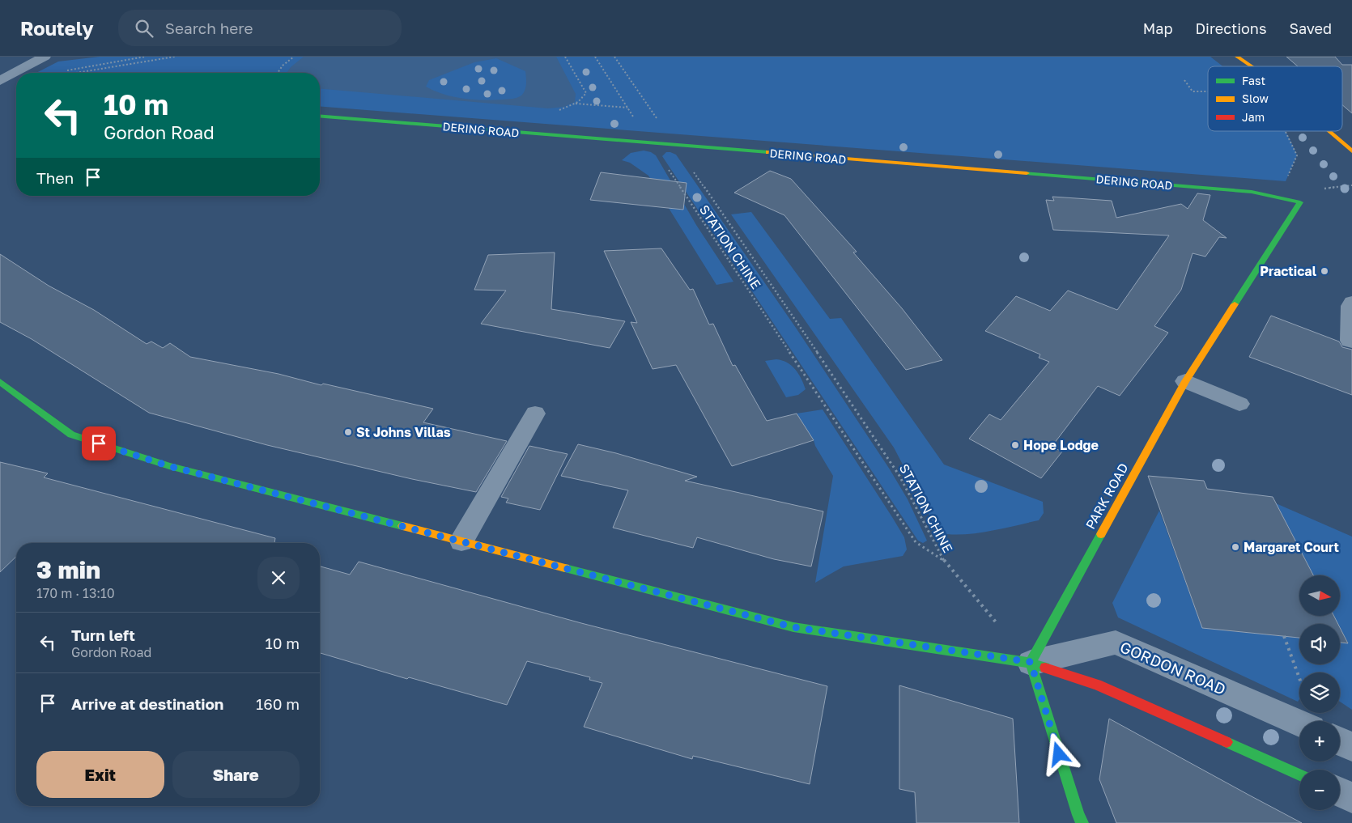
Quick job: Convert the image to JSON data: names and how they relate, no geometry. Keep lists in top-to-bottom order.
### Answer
{
  "streets": {
    "street": ["DERING ROAD", "PARK ROAD", "GORDON ROAD"],
    "path": ["STATION CHINE"]
  },
  "crossings": [
    ["DERING ROAD", "STATION CHINE"],
    ["DERING ROAD", "PARK ROAD"],
    ["PARK ROAD", "GORDON ROAD"]
  ],
  "places": [
    "Practical",
    "St Johns Villas",
    "Hope Lodge",
    "Margaret Court"
  ],
  "legend": ["Fast", "Slow", "Jam"],
  "north": "right",
  "page": {
    "header": "Routely",
    "search": "Search here",
    "nav": ["Map", "Directions", "Saved"],
    "turn": ["10 m", "Gordon Road"],
    "then": "Then",
    "heading": ["3 min", "170 m · 13:10"],
    "map_buttons": ["+", "−"],
    "list": [
      {
        "name": "Turn left",
        "note": "Gordon Road",
        "value": "10 m"
      },
      {
        "name": "Arrive at destination",
        "value": "160 m"
      }
    ],
    "buttons": ["Exit", "Share"]
  }
}
